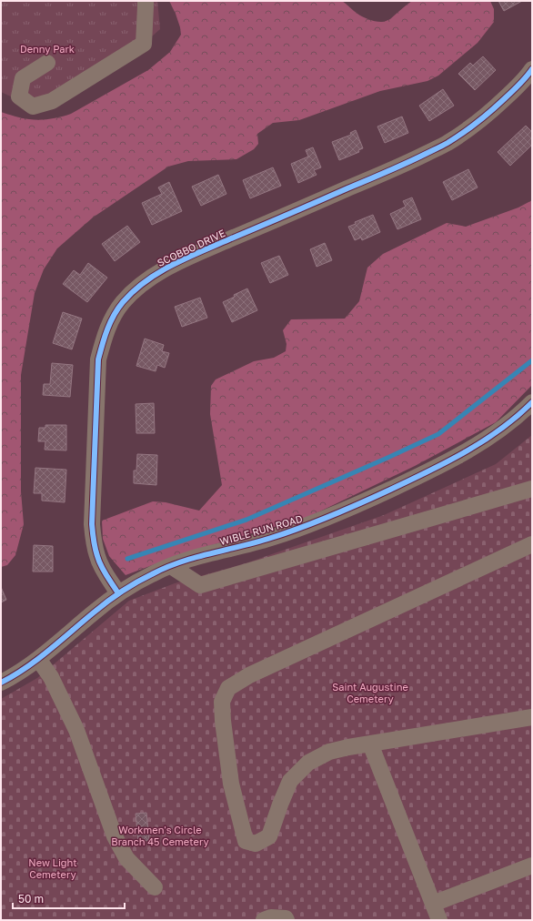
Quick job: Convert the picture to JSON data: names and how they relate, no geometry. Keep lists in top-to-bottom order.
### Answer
{
  "streets": {
    "street": ["SCOBBO DRIVE", "WIBLE RUN ROAD"]
  },
  "crossings": [
    ["SCOBBO DRIVE", "WIBLE RUN ROAD"]
  ],
  "parks": [
    "Denny Park",
    "Saint Augustine Cemetery",
    "Workmen's Circle Branch 45 Cemetery",
    "New Light Cemetery"
  ],
  "scale_bar": "50 m"
}
